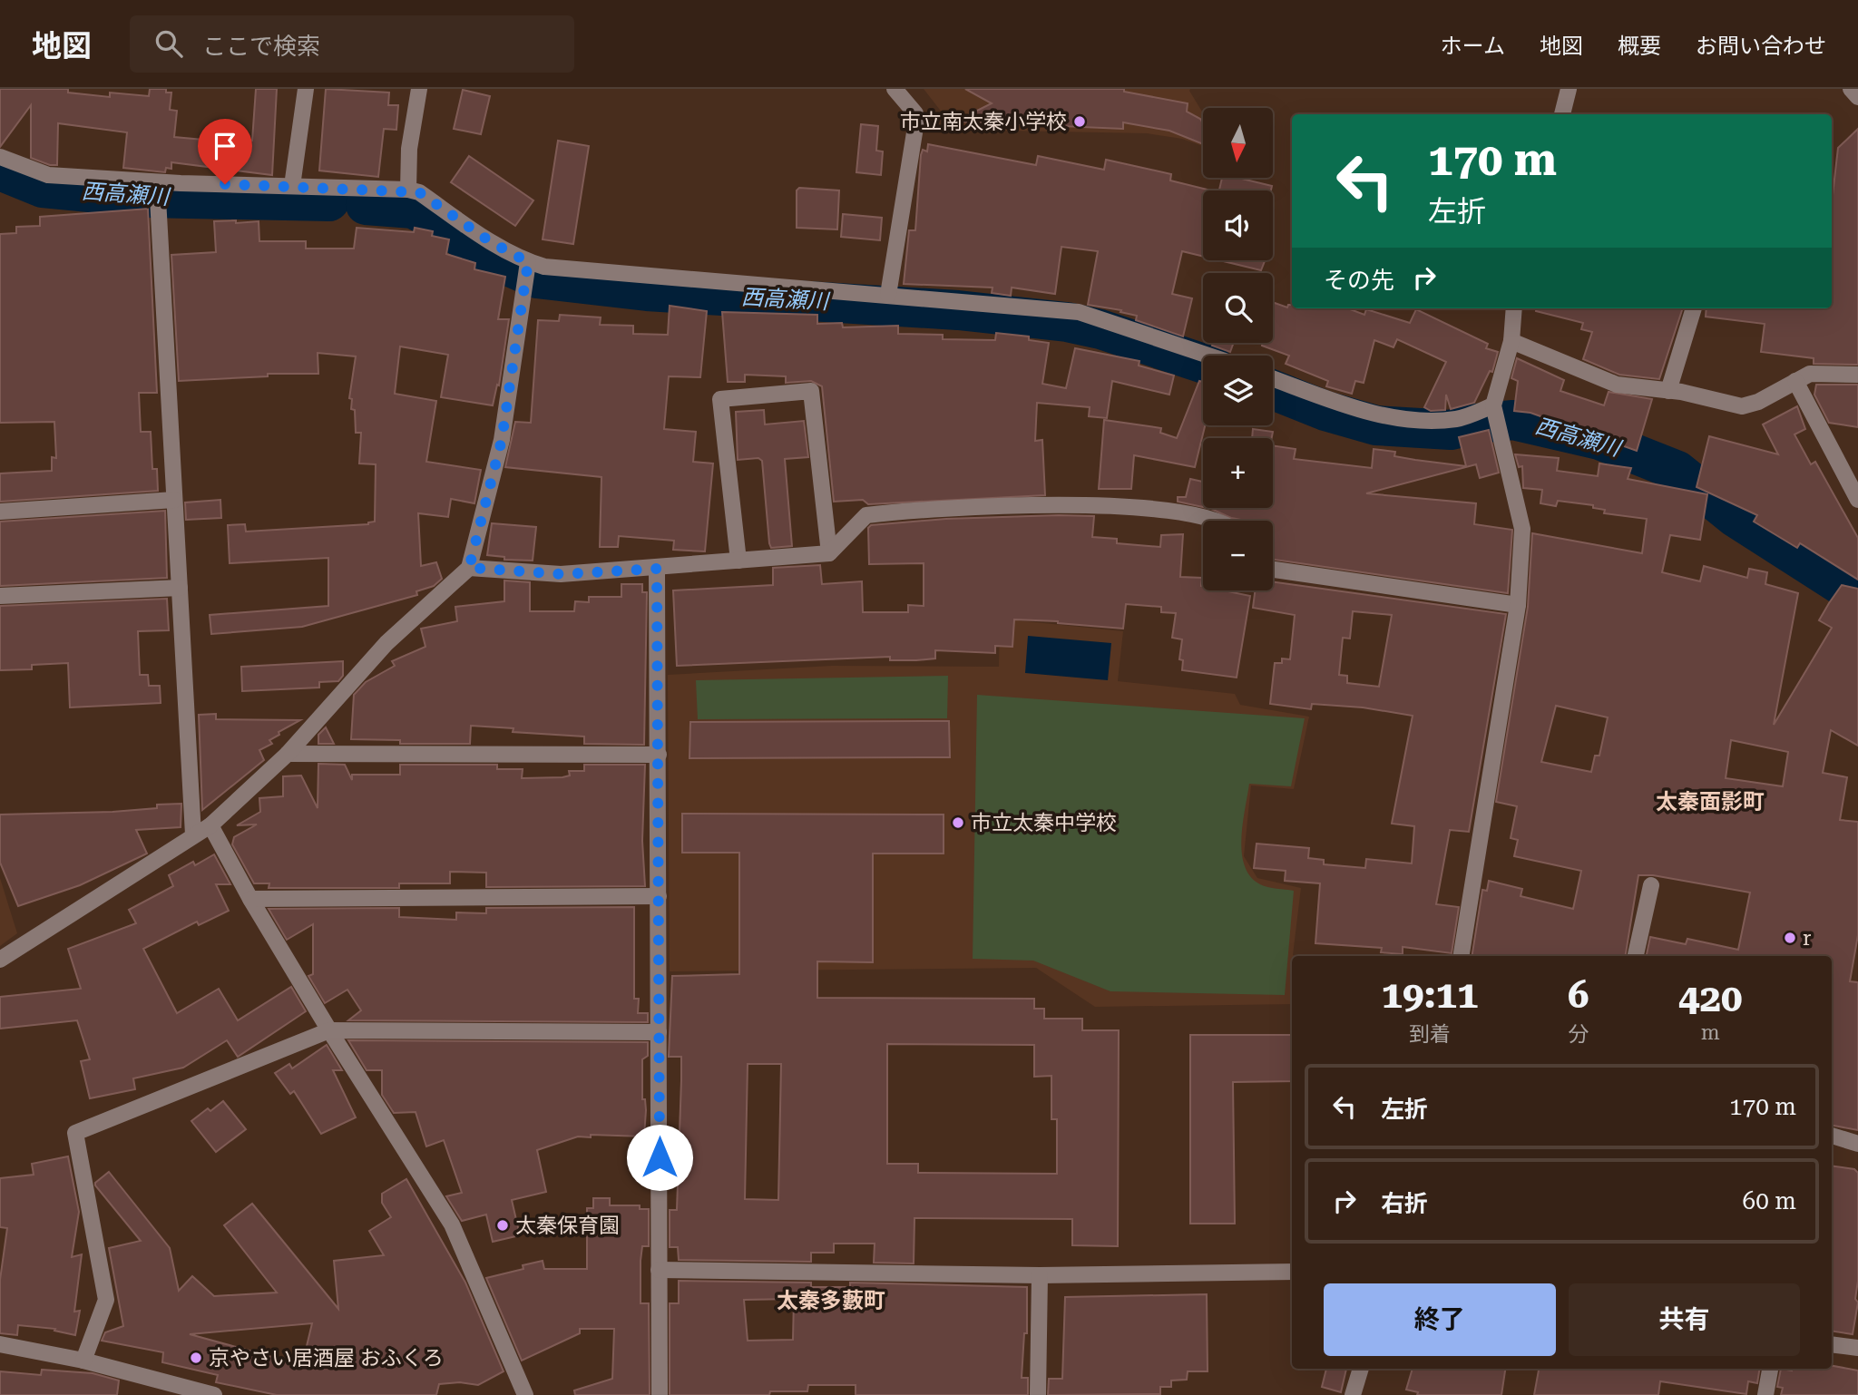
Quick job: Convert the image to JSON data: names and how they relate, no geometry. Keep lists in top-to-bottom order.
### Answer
{
  "districts": ["太秦面影町", "太秦多藪町"],
  "water": ["西高瀬川"],
  "places": [
    "市立南太秦小学校",
    "市立太秦中学校",
    "r",
    "太秦保育園",
    "京やさい居酒屋 おふくろ"
  ],
  "north": "bottom",
  "page": {
    "header": "地図",
    "search": "ここで検索",
    "nav": [
      "ホーム",
      "地図",
      "概要",
      "お問い合わせ"
    ],
    "map_buttons": ["+", "−"],
    "turn": ["170 m", "左折"],
    "then": "その先",
    "eta": [
      "19:11",
      "到着",
      "6",
      "分",
      "420",
      "m"
    ],
    "list": [
      {
        "name": "左折",
        "value": "170 m"
      },
      {
        "name": "右折",
        "value": "60 m"
      }
    ],
    "buttons": ["終了", "共有"]
  }
}
